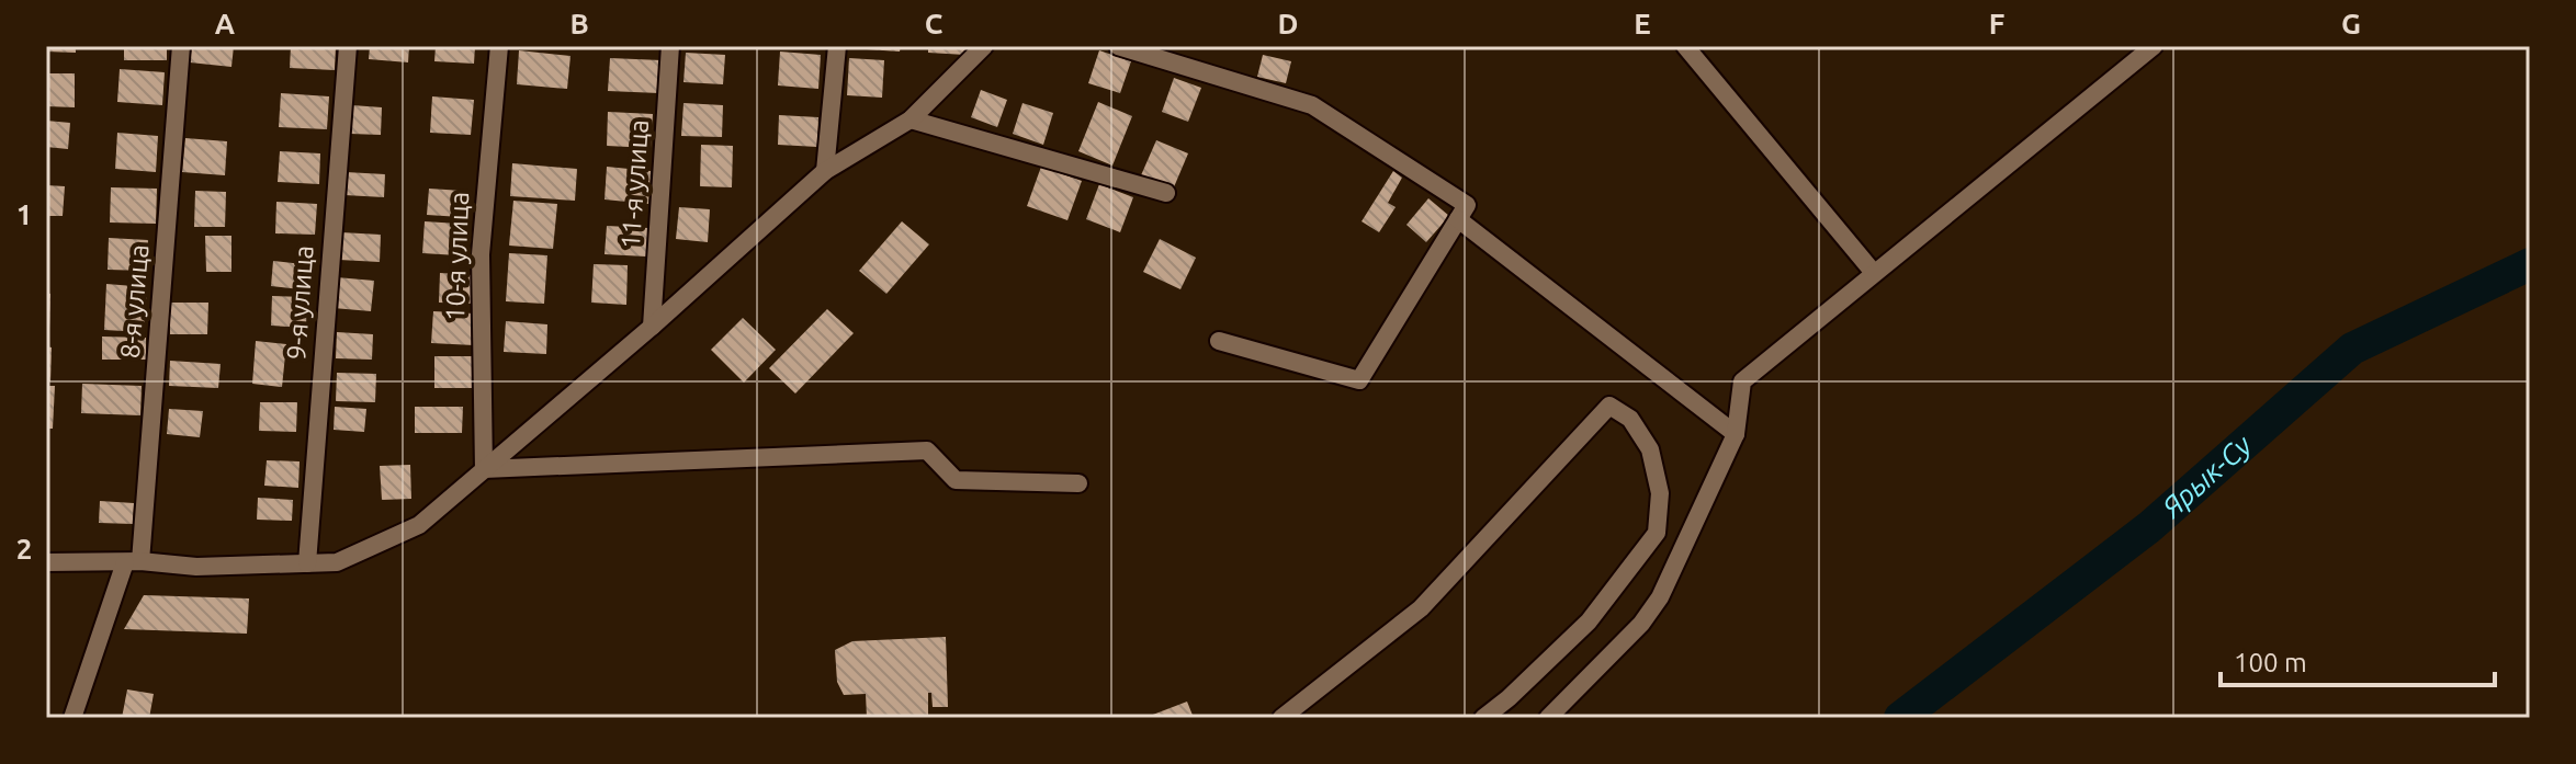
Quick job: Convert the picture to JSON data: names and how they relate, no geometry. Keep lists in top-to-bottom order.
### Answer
{
  "streets": {
    "street": [
      "11-я улица",
      "10-я улица",
      "8-я улица",
      "9-я улица"
    ]
  },
  "water": ["Ярык-Су"],
  "scale_bar": "100 m",
  "grid": {
    "columns": [
      "A",
      "B",
      "C",
      "D",
      "E",
      "F",
      "G"
    ],
    "rows": ["1", "2"]
  }
}
